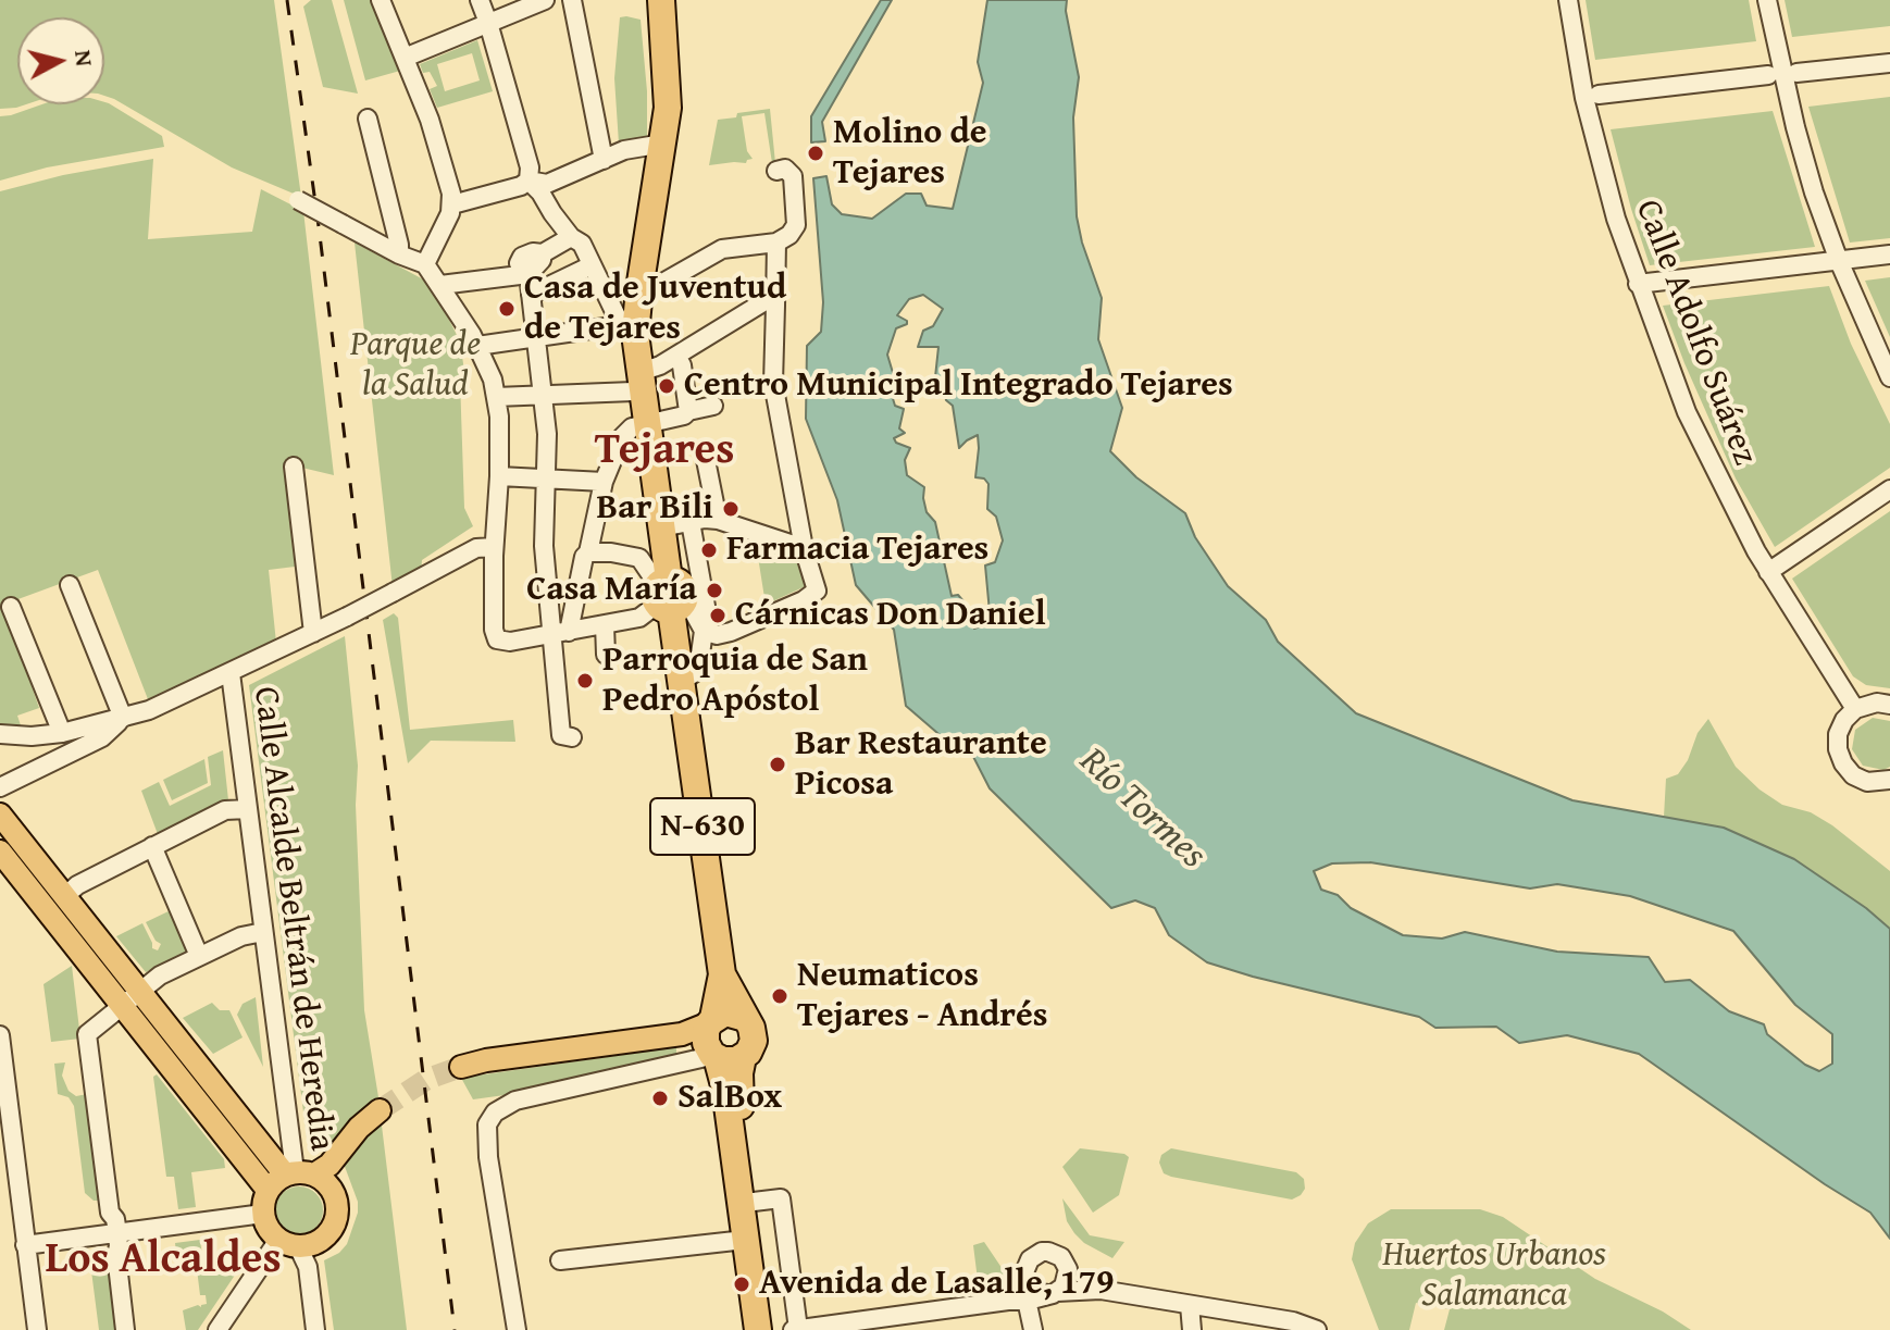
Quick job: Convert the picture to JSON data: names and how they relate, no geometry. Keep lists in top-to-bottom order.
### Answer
{
  "streets": {
    "highway": ["N-630"],
    "street": ["Calle Adolfo Suárez", "Calle Alcalde Beltrán de Heredia"]
  },
  "districts": ["Tejares", "Los Alcaldes"],
  "water": ["Río Tormes"],
  "parks": ["Parque de la Salud", "Huertos Urbanos Salamanca"],
  "places": [
    "Molino de Tejares",
    "Casa de Juventud de Tejares",
    "Centro Municipal Integrado Tejares",
    "Bar Bili",
    "Farmacia Tejares",
    "Casa María",
    "Cárnicas Don Daniel",
    "Parroquia de San Pedro Apóstol",
    "Bar Restaurante Picosa",
    "Neumaticos Tejares - Andrés",
    "SalBox",
    "Avenida de Lasalle, 179"
  ],
  "north": "right"
}
